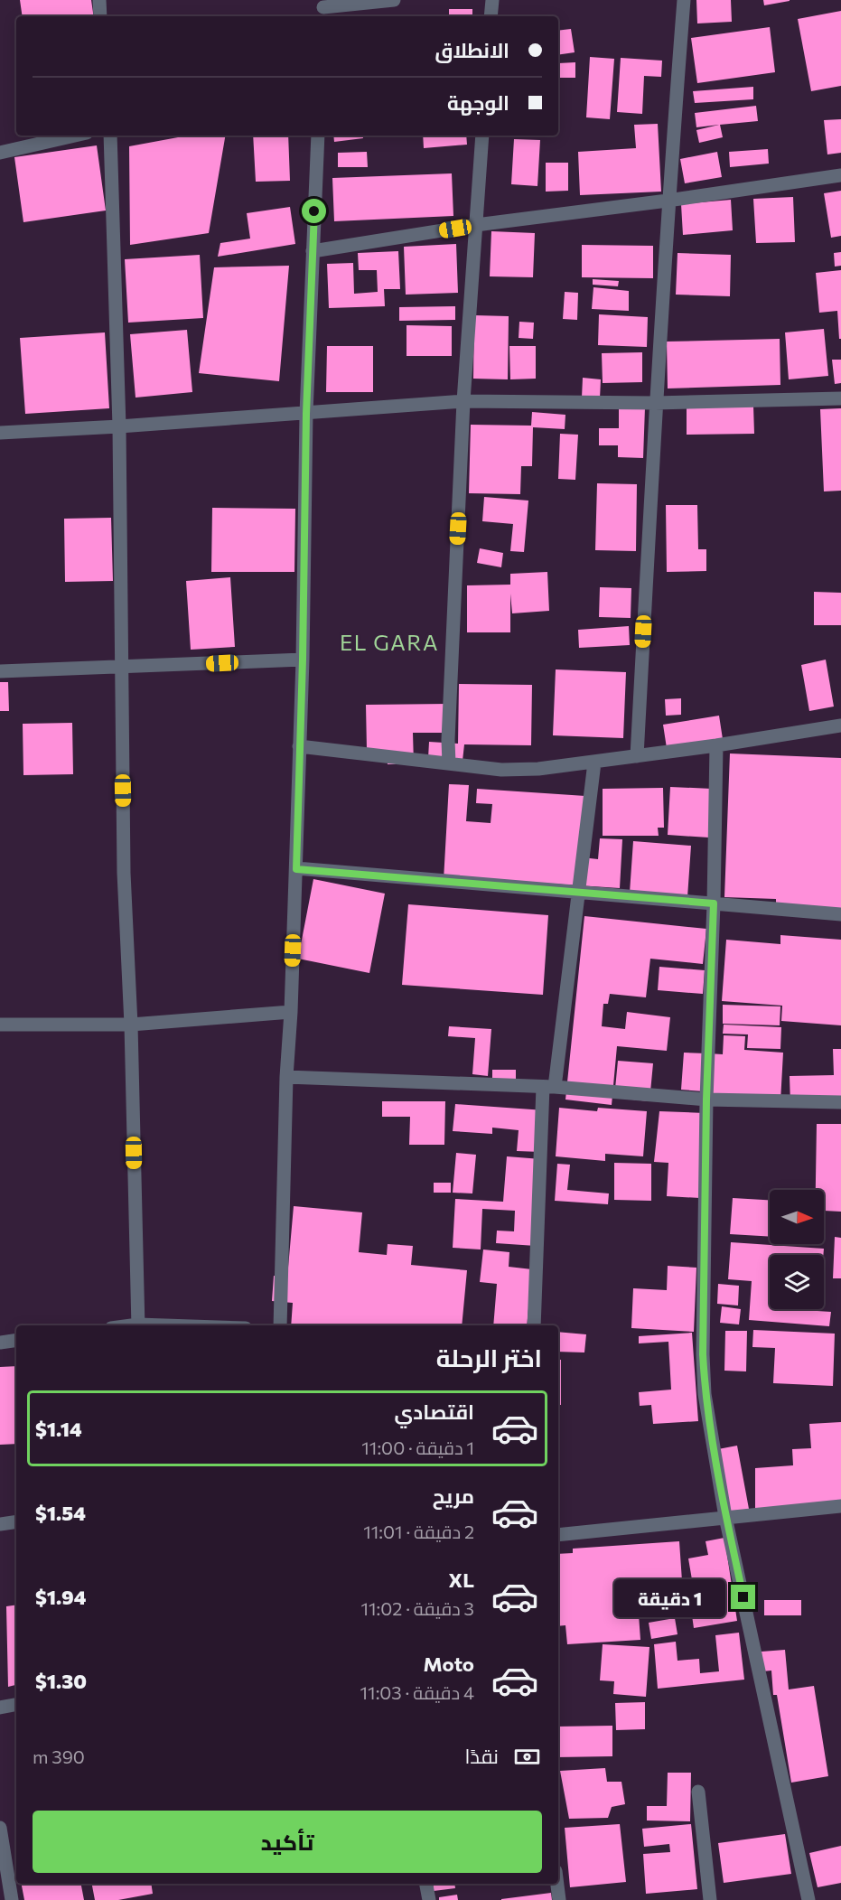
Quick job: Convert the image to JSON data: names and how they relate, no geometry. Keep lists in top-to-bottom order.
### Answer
{
  "districts": ["EL GARA"],
  "north": "right",
  "page": {
    "banner": ["الانطلاق", "الوجهة"],
    "heading": "اختر الرحلة",
    "list": [
      {
        "name": "اقتصادي",
        "note": "1 دقيقة · 11:00",
        "value": "$1.14"
      },
      {
        "name": "مريح",
        "note": "2 دقيقة · 11:01",
        "value": "$1.54"
      },
      {
        "name": "XL",
        "note": "3 دقيقة · 11:02",
        "value": "$1.94"
      },
      {
        "name": "Moto",
        "note": "4 دقيقة · 11:03",
        "value": "$1.30"
      }
    ],
    "bubble": "1 دقيقة",
    "pay": ["نقدًا", "390 m"],
    "buttons": "تأكيد"
  }
}
